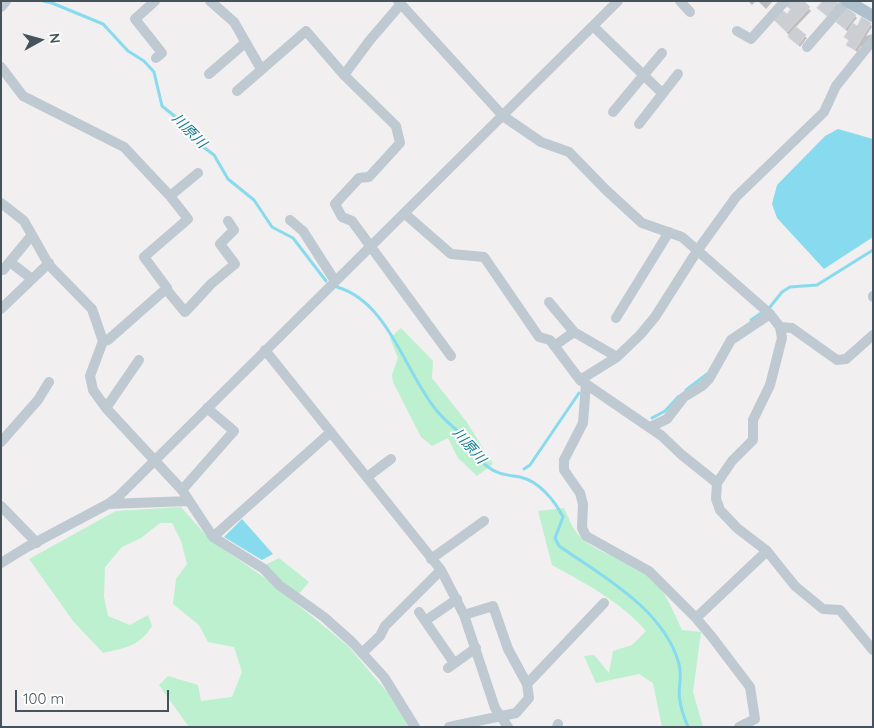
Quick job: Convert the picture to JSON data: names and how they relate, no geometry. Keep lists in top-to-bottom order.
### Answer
{
  "water": ["川原川"],
  "scale_bar": "100 m",
  "north": "right"
}
